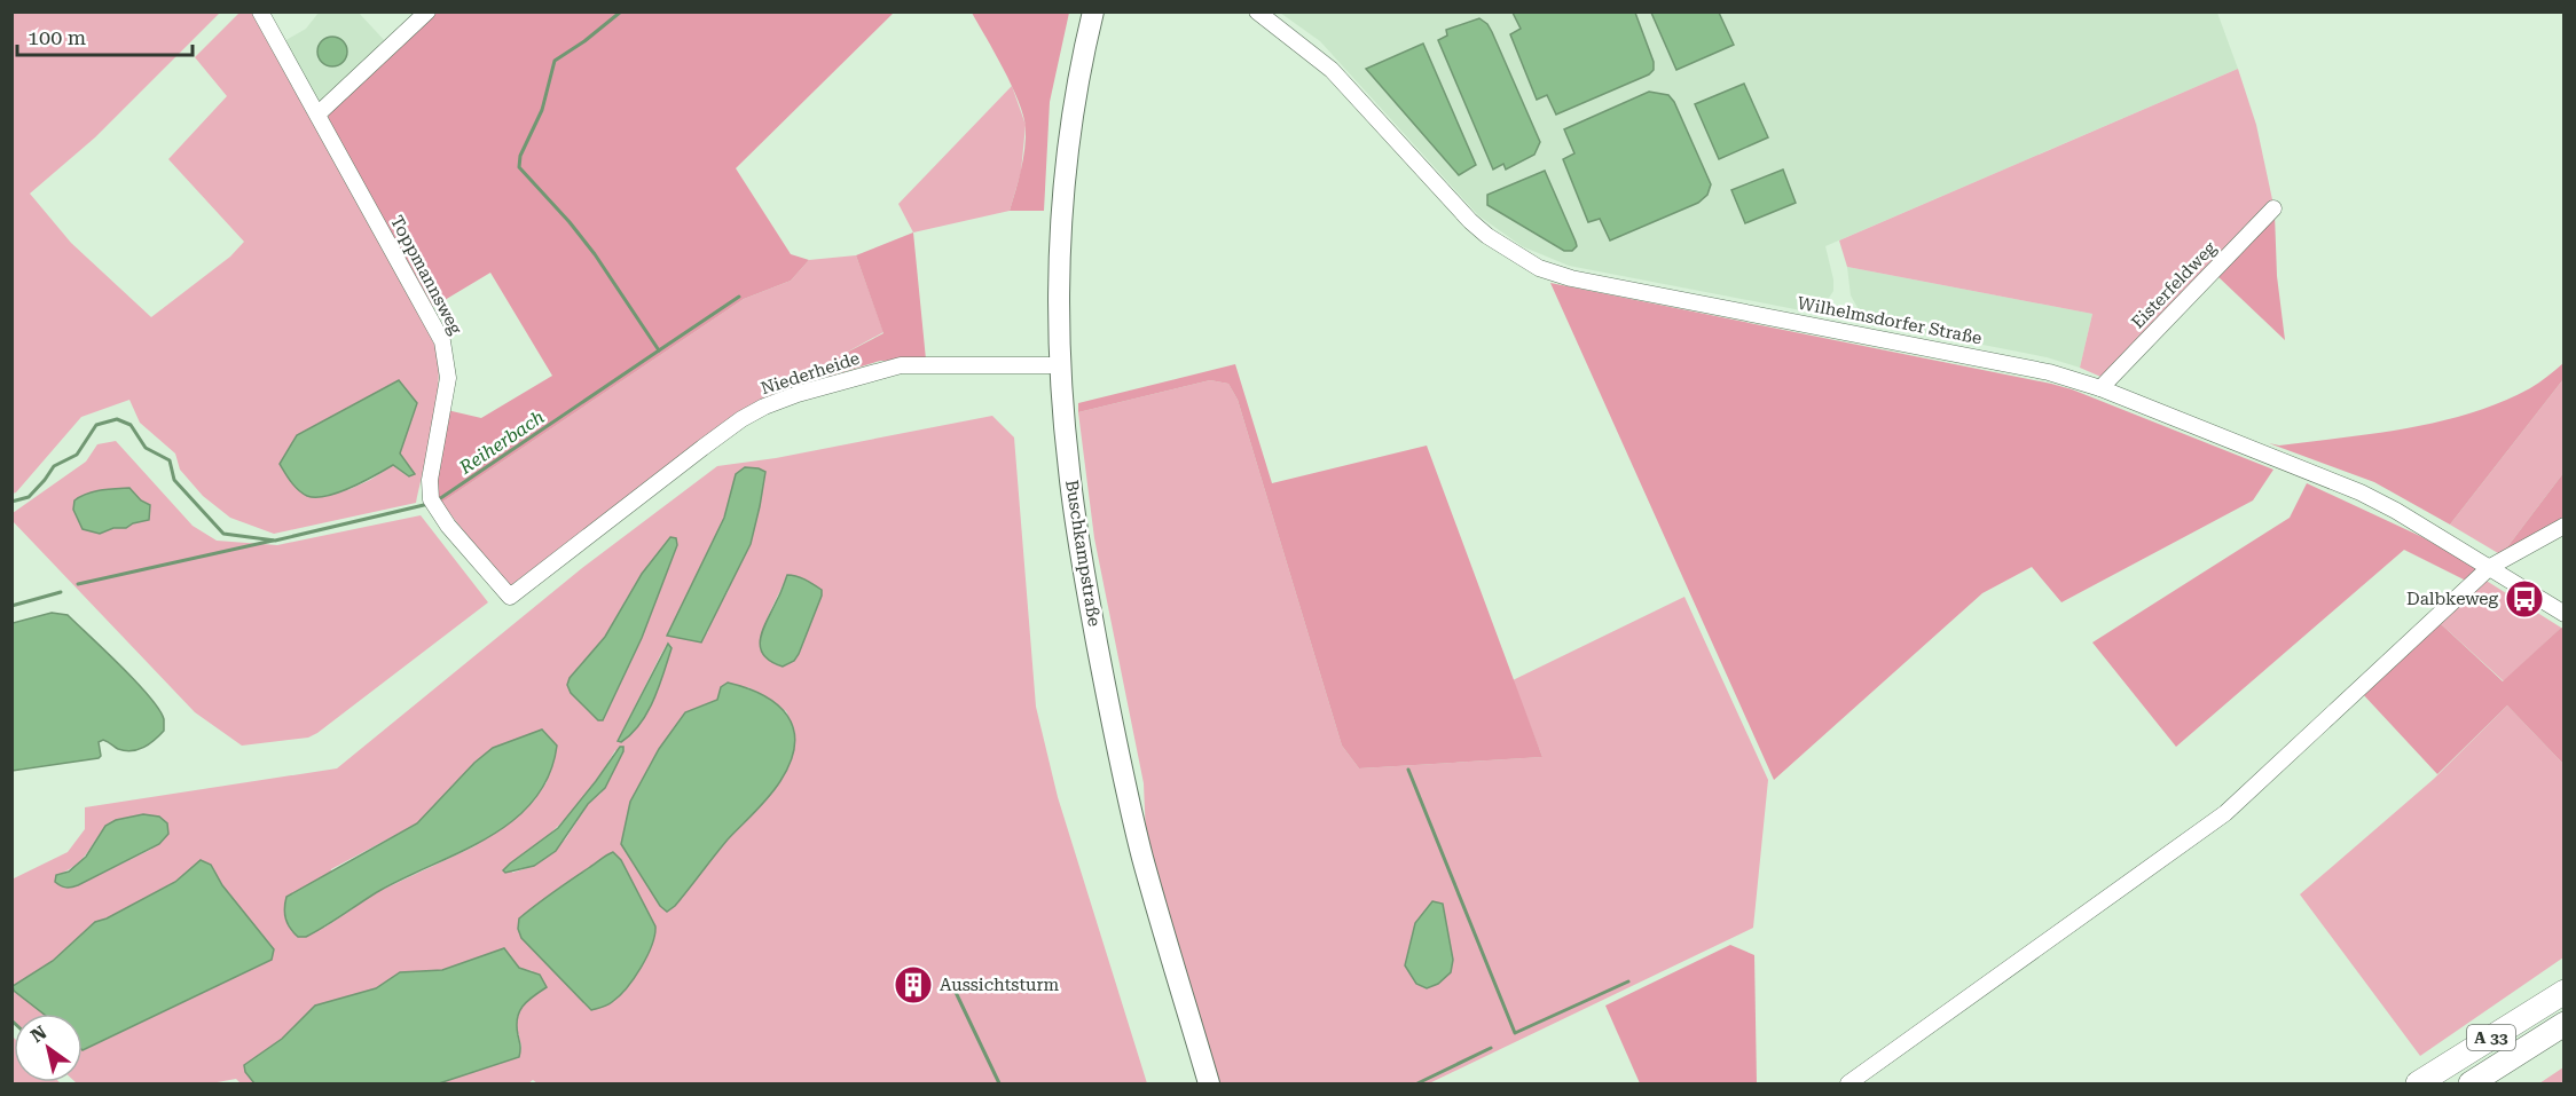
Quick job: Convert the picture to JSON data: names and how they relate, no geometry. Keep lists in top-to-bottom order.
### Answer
{
  "streets": {
    "highway": ["A 33"],
    "main road": ["Buschkampstraße"],
    "street": [
      "Toppmannsweg",
      "Eisterfeldweg",
      "Wilhelmsdorfer Straße",
      "Niederheide"
    ]
  },
  "crossings": [
    ["Toppmannsweg", "Niederheide"],
    ["Eisterfeldweg", "Wilhelmsdorfer Straße"],
    ["Niederheide", "Buschkampstraße"]
  ],
  "water": ["Reiherbach"],
  "places": {
    "bus stop": ["Dalbkeweg"],
    "building": ["Aussichtsturm"]
  },
  "scale_bar": "100 m",
  "north": "top left"
}
